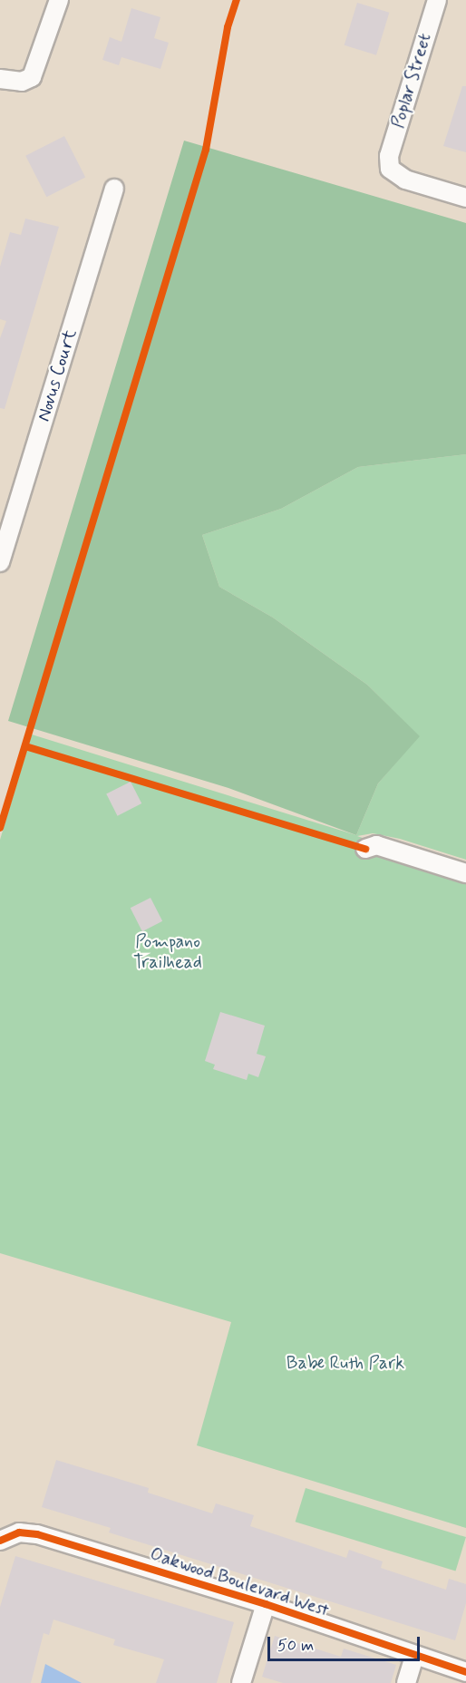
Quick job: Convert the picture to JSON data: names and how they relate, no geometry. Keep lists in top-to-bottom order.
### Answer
{
  "streets": {
    "street": ["Poplar Street", "Novus Court", "Oakwood Boulevard West"]
  },
  "parks": ["Pompano Trailhead", "Babe Ruth Park"],
  "scale_bar": "50 m"
}
